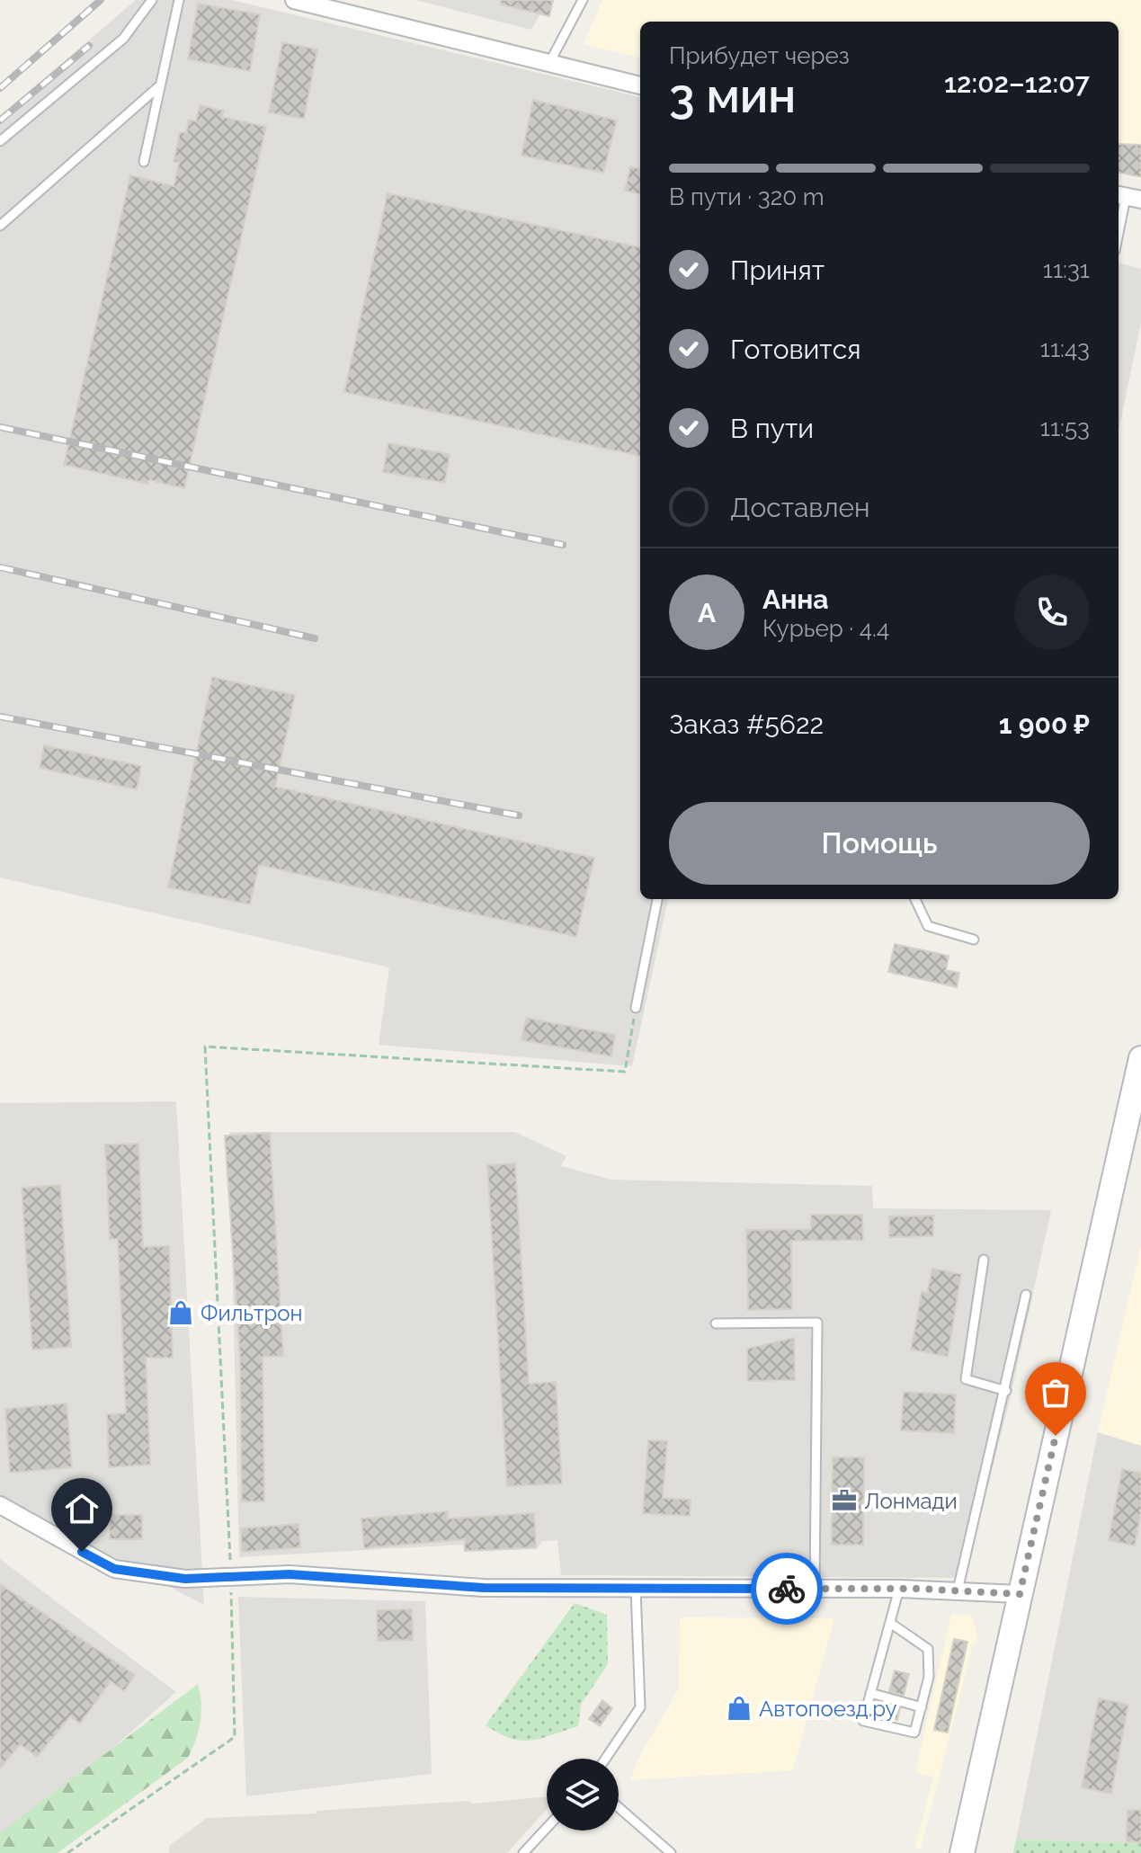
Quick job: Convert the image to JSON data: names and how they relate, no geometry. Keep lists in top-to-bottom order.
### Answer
{
  "places": {
    "shop": ["Фильтрон", "Автопоезд.ру"],
    "office": ["Лонмади"]
  },
  "page": {
    "heading": ["3 мин", "Прибудет через", "12:02–12:07"],
    "panel": [
      "Анна",
      "Курьер · 4.4",
      "Заказ #5622",
      "1 900 ₽"
    ],
    "bar": "В пути · 320 m",
    "list": [
      ["Принят", "11:31"],
      ["Готовится", "11:43"],
      ["В пути", "11:53"],
      "Доставлен"
    ],
    "round": "А",
    "buttons": "Помощь"
  }
}
